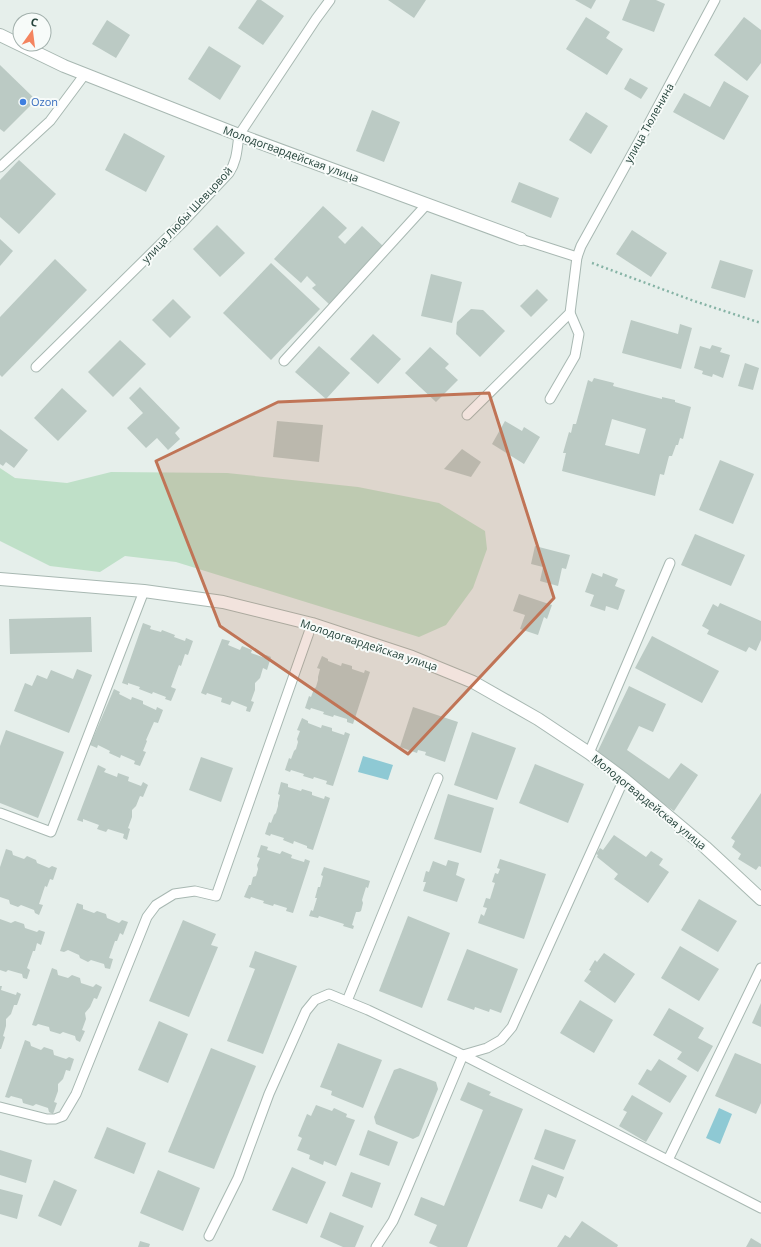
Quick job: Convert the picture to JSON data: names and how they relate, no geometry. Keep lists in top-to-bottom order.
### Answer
{
  "streets": {
    "street": ["Молодогвардейская улица"],
    "lane": ["улица Тюленина", "улица Любы Шевцовой"]
  },
  "crossings": [
    ["улица Тюленина", "Молодогвардейская улица"],
    ["Молодогвардейская улица", "улица Любы Шевцовой"]
  ],
  "places": ["Ozon"],
  "north": "top"
}
